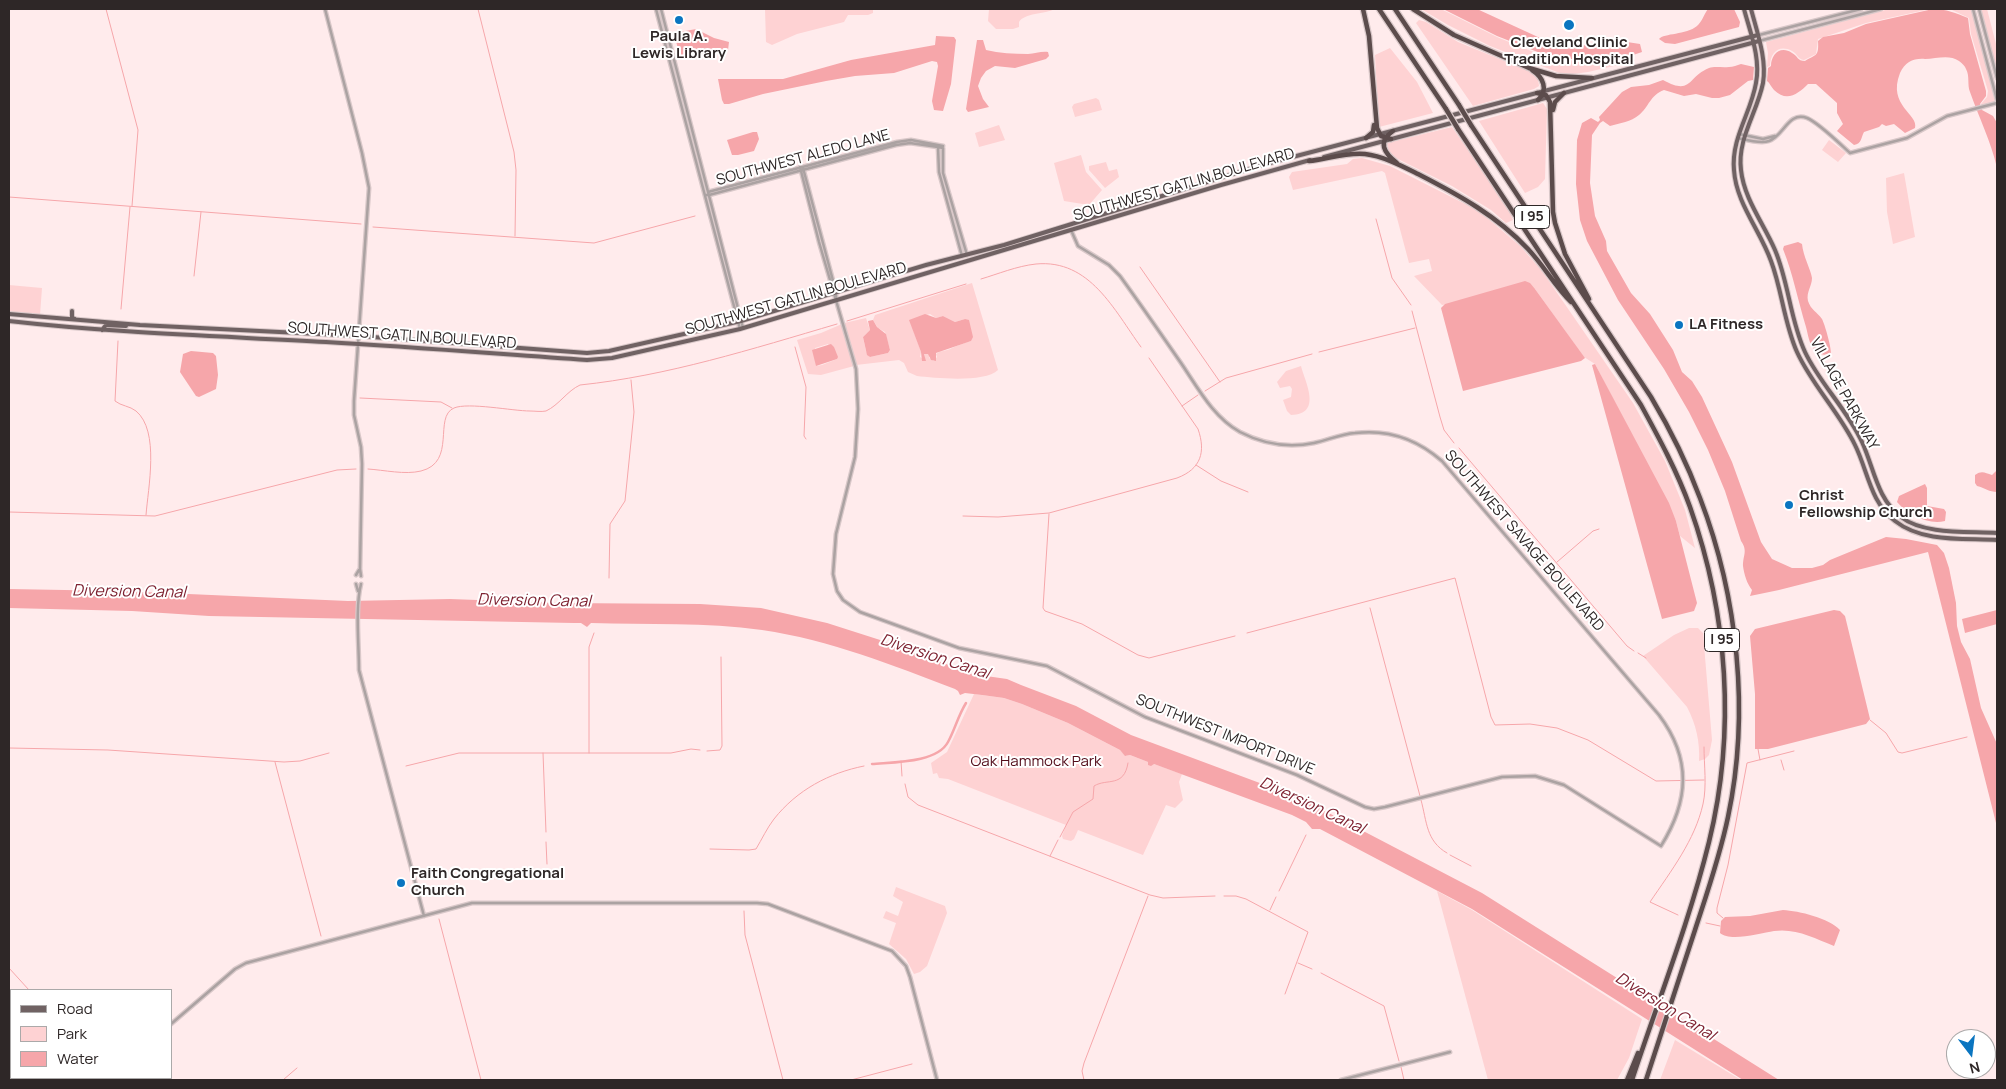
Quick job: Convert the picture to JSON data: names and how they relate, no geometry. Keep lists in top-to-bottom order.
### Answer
{
  "streets": {
    "highway": ["I 95"],
    "main road": ["SOUTHWEST GATLIN BOULEVARD", "VILLAGE PARKWAY"],
    "street": ["SOUTHWEST ALEDO LANE", "SOUTHWEST SAVAGE BOULEVARD", "SOUTHWEST IMPORT DRIVE"]
  },
  "crossings": [
    ["SOUTHWEST ALEDO LANE", "SOUTHWEST IMPORT DRIVE"],
    ["SOUTHWEST GATLIN BOULEVARD", "SOUTHWEST SAVAGE BOULEVARD"],
    ["SOUTHWEST GATLIN BOULEVARD", "SOUTHWEST IMPORT DRIVE"],
    ["SOUTHWEST SAVAGE BOULEVARD", "SOUTHWEST IMPORT DRIVE"]
  ],
  "water": ["Diversion Canal"],
  "parks": ["Oak Hammock Park"],
  "places": [
    "Paula A. Lewis Library",
    "Cleveland Clinic Tradition Hospital",
    "LA Fitness",
    "Christ Fellowship Church",
    "Faith Congregational Church"
  ],
  "legend": ["Road", "Park", "Water"],
  "north": "bottom"
}
